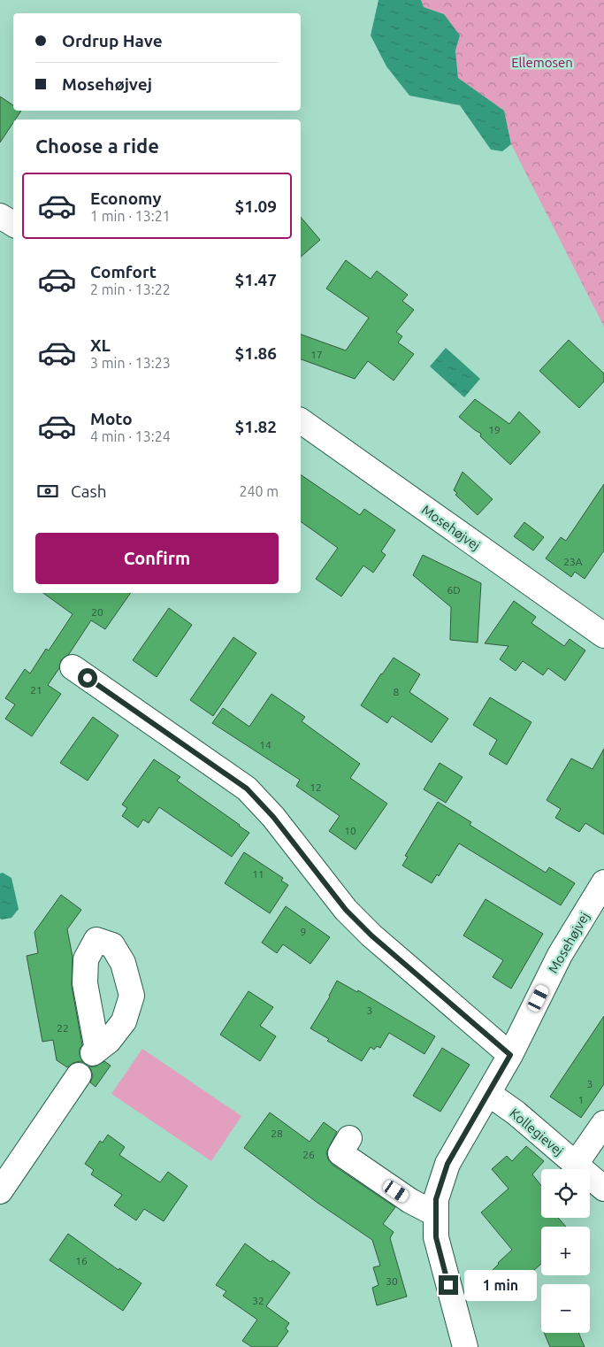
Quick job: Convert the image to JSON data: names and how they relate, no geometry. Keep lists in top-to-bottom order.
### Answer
{
  "streets": {
    "street": ["Mosehøjvej", "Kollegievej"]
  },
  "crossings": [
    ["Mosehøjvej", "Kollegievej"]
  ],
  "parks": ["Ellemosen"],
  "house_numbers": [
    "17",
    "19",
    "23A",
    "6D",
    "20",
    "21",
    "8",
    "14",
    "12",
    "10",
    "11",
    "9",
    "3",
    "22",
    "3",
    "1",
    "28",
    "26",
    "16",
    "30",
    "32"
  ],
  "page": {
    "banner": ["Ordrup Have", "Mosehøjvej"],
    "heading": "Choose a ride",
    "list": [
      {
        "name": "Economy",
        "note": "1 min · 13:21",
        "value": "$1.09"
      },
      {
        "name": "Comfort",
        "note": "2 min · 13:22",
        "value": "$1.47"
      },
      {
        "name": "XL",
        "note": "3 min · 13:23",
        "value": "$1.86"
      },
      {
        "name": "Moto",
        "note": "4 min · 13:24",
        "value": "$1.82"
      }
    ],
    "pay": ["Cash", "240 m"],
    "buttons": "Confirm",
    "map_buttons": ["+", "−"],
    "bubble": "1 min"
  }
}
